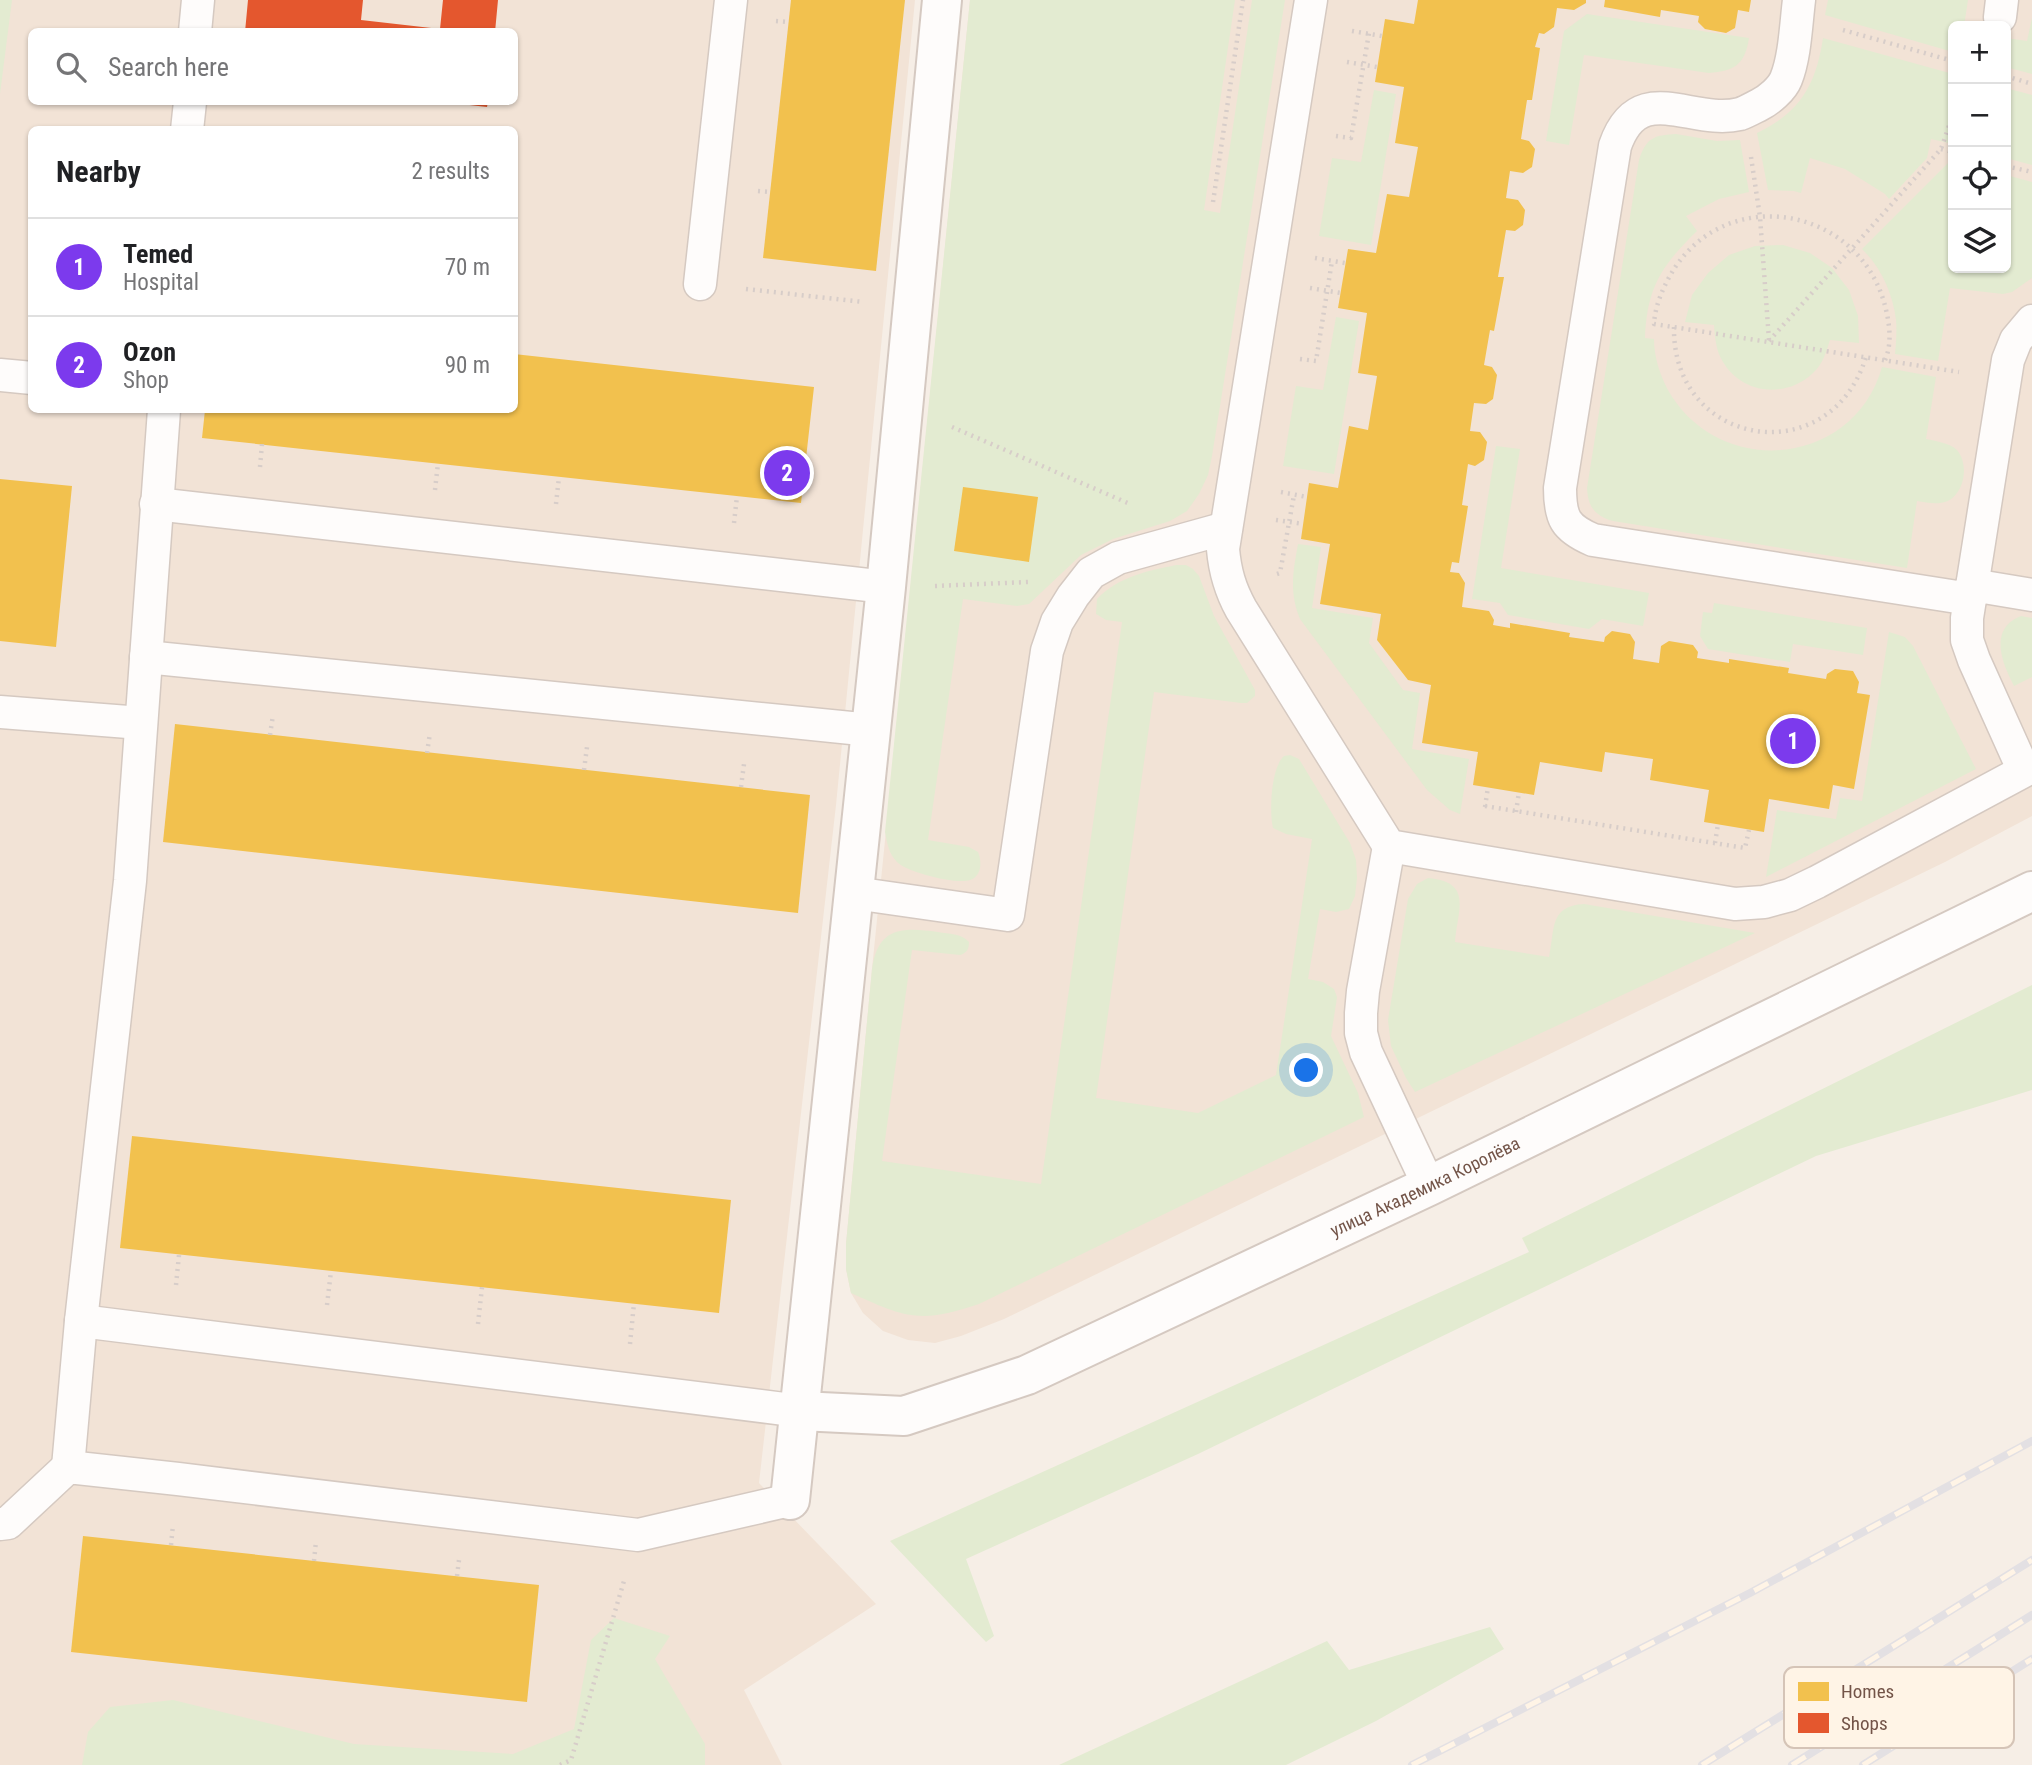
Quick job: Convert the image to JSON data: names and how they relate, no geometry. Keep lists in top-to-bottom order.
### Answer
{
  "streets": {
    "street": ["улица Академика Королёва"]
  },
  "legend": ["Homes", "Shops"],
  "page": {
    "map_buttons": ["+", "−"],
    "search": "Search here",
    "heading": ["Nearby", "2 results"],
    "list": [
      {
        "mark": "1",
        "name": "Temed",
        "note": "Hospital",
        "value": "70 m"
      },
      {
        "mark": "2",
        "name": "Ozon",
        "note": "Shop",
        "value": "90 m"
      }
    ],
    "pins": ["2", "1"]
  }
}
